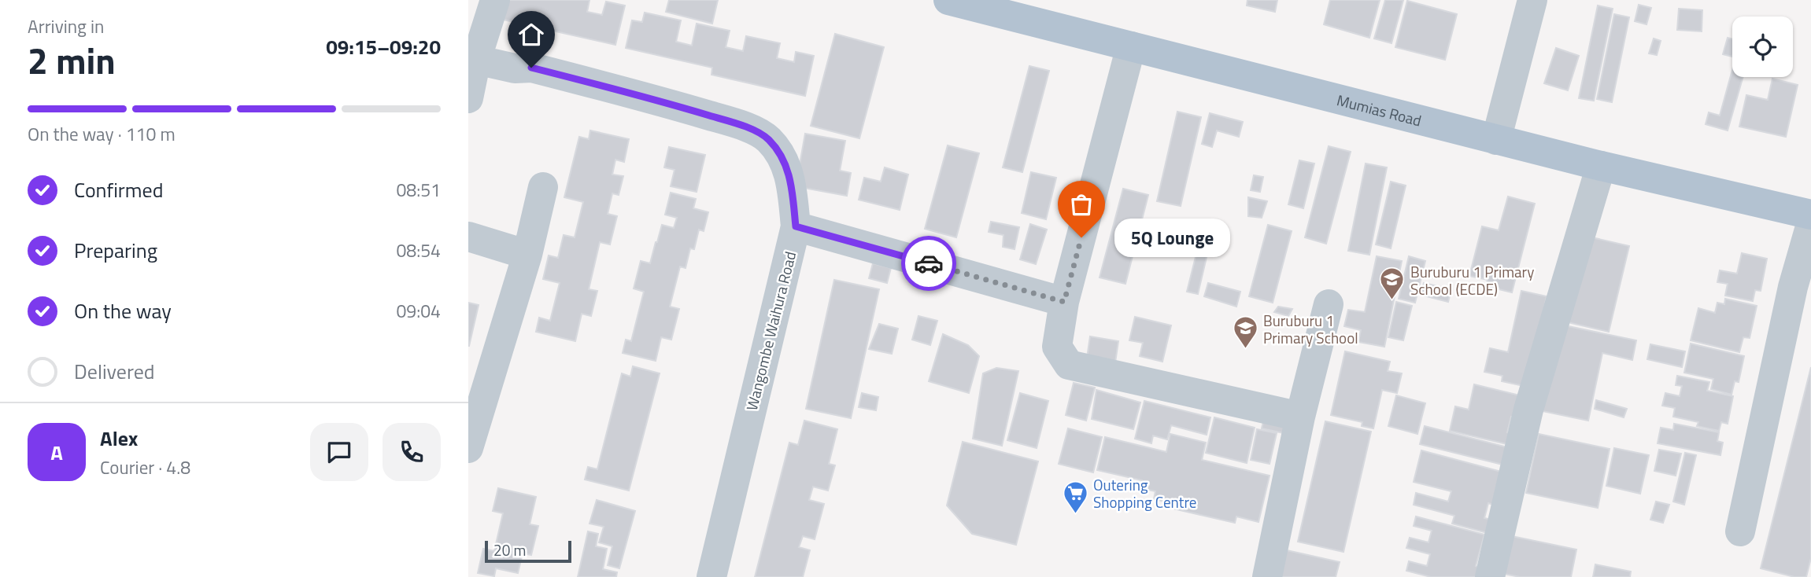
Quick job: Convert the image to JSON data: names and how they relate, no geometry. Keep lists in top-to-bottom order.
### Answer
{
  "streets": {
    "main road": ["Mumias Road"],
    "street": ["Wangombe Waihura Road"]
  },
  "places": {
    "other": ["5Q Lounge"],
    "school or university": ["Buruburu 1 Primary School (ECDE)", "Buruburu 1 Primary School"],
    "supermarket": ["Outering Shopping Centre"]
  },
  "scale_bar": "20 m",
  "page": {
    "heading": ["2 min", "Arriving in", "09:15–09:20"],
    "panel": ["Alex", "Courier · 4.8"],
    "bar": "On the way · 110 m",
    "list": [
      ["Confirmed", "08:51"],
      ["Preparing", "08:54"],
      ["On the way", "09:04"],
      "Delivered"
    ],
    "bubble": "5Q Lounge",
    "round": "A",
    "scale": "20 m"
  }
}
